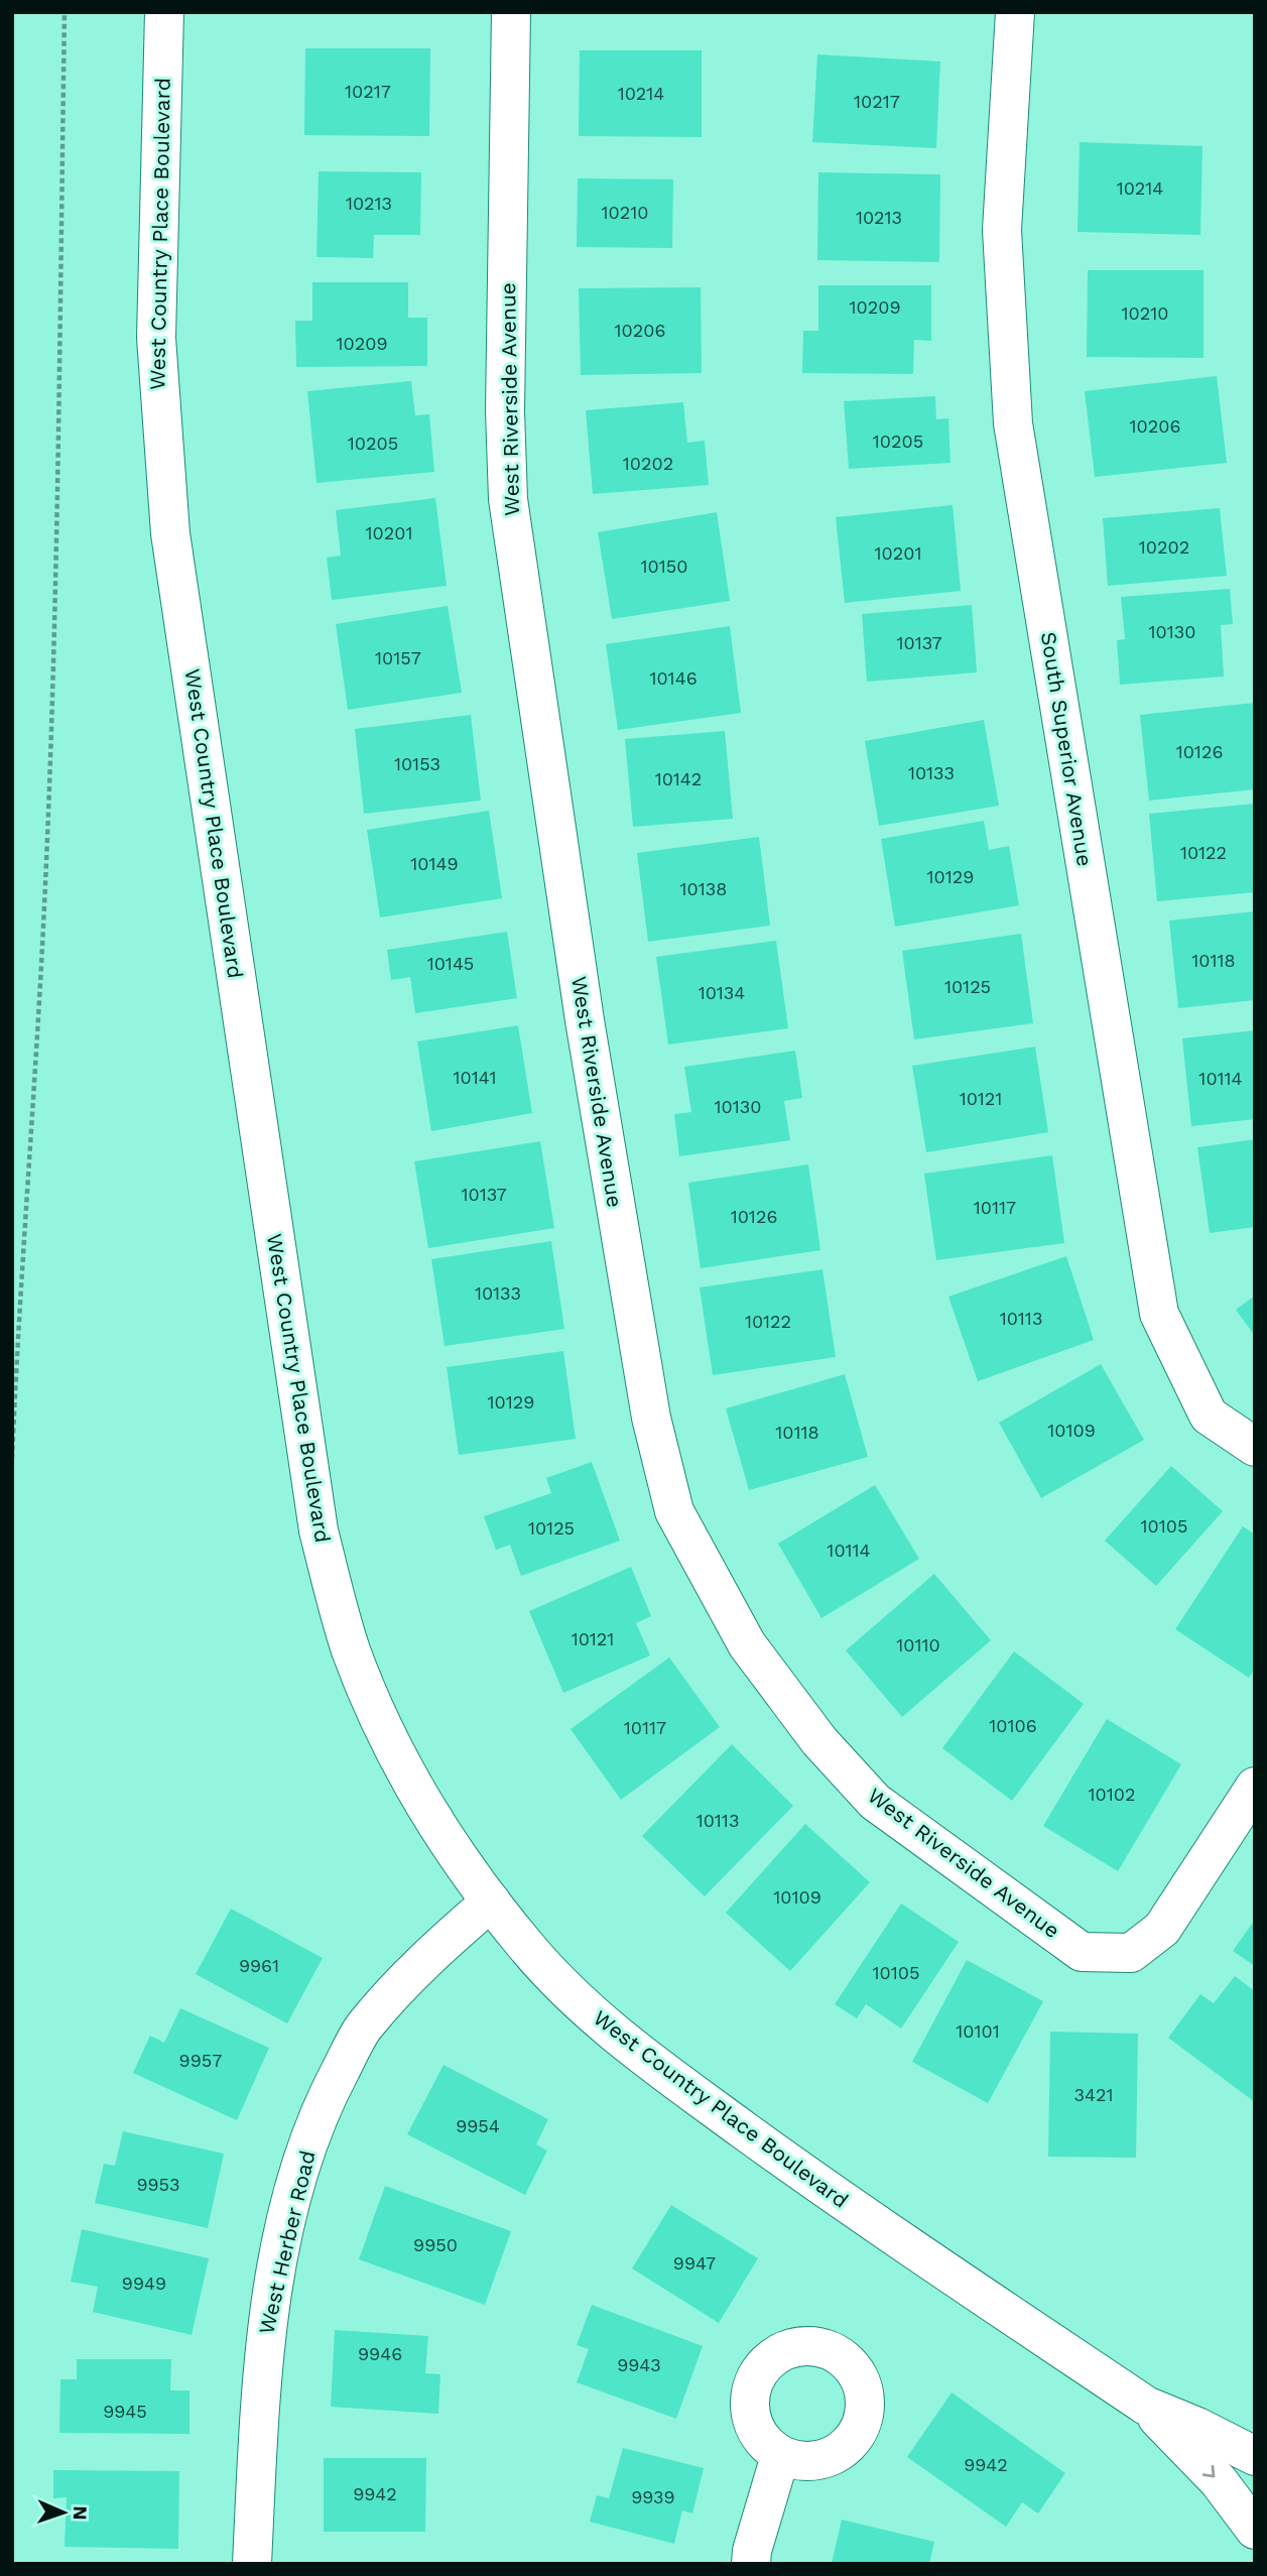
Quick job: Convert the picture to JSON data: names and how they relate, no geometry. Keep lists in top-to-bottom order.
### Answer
{
  "streets": {
    "street": [
      "West Country Place Boulevard",
      "West Riverside Avenue",
      "South Superior Avenue",
      "West Herber Road"
    ]
  },
  "crossings": [
    ["West Country Place Boulevard", "West Herber Road"]
  ],
  "house_numbers": [
    "10217",
    "10214",
    "10217",
    "10214",
    "10213",
    "10210",
    "10213",
    "10209",
    "10210",
    "10206",
    "10209",
    "10206",
    "10205",
    "10205",
    "10202",
    "10201",
    "10202",
    "10201",
    "10150",
    "10130",
    "10137",
    "10157",
    "10146",
    "10126",
    "10153",
    "10133",
    "10142",
    "10122",
    "10149",
    "10129",
    "10138",
    "10118",
    "10145",
    "10125",
    "10134",
    "10141",
    "10114",
    "10121",
    "10130",
    "10137",
    "10117",
    "10126",
    "10133",
    "10113",
    "10122",
    "10129",
    "10109",
    "10118",
    "10105",
    "10125",
    "10114",
    "10121",
    "10110",
    "10106",
    "10117",
    "10102",
    "10113",
    "10109",
    "9961",
    "10105",
    "10101",
    "9957",
    "3421",
    "9954",
    "9953",
    "9950",
    "9947",
    "9949",
    "9946",
    "9943",
    "9945",
    "9942",
    "9942",
    "9939"
  ],
  "north": "right"
}
